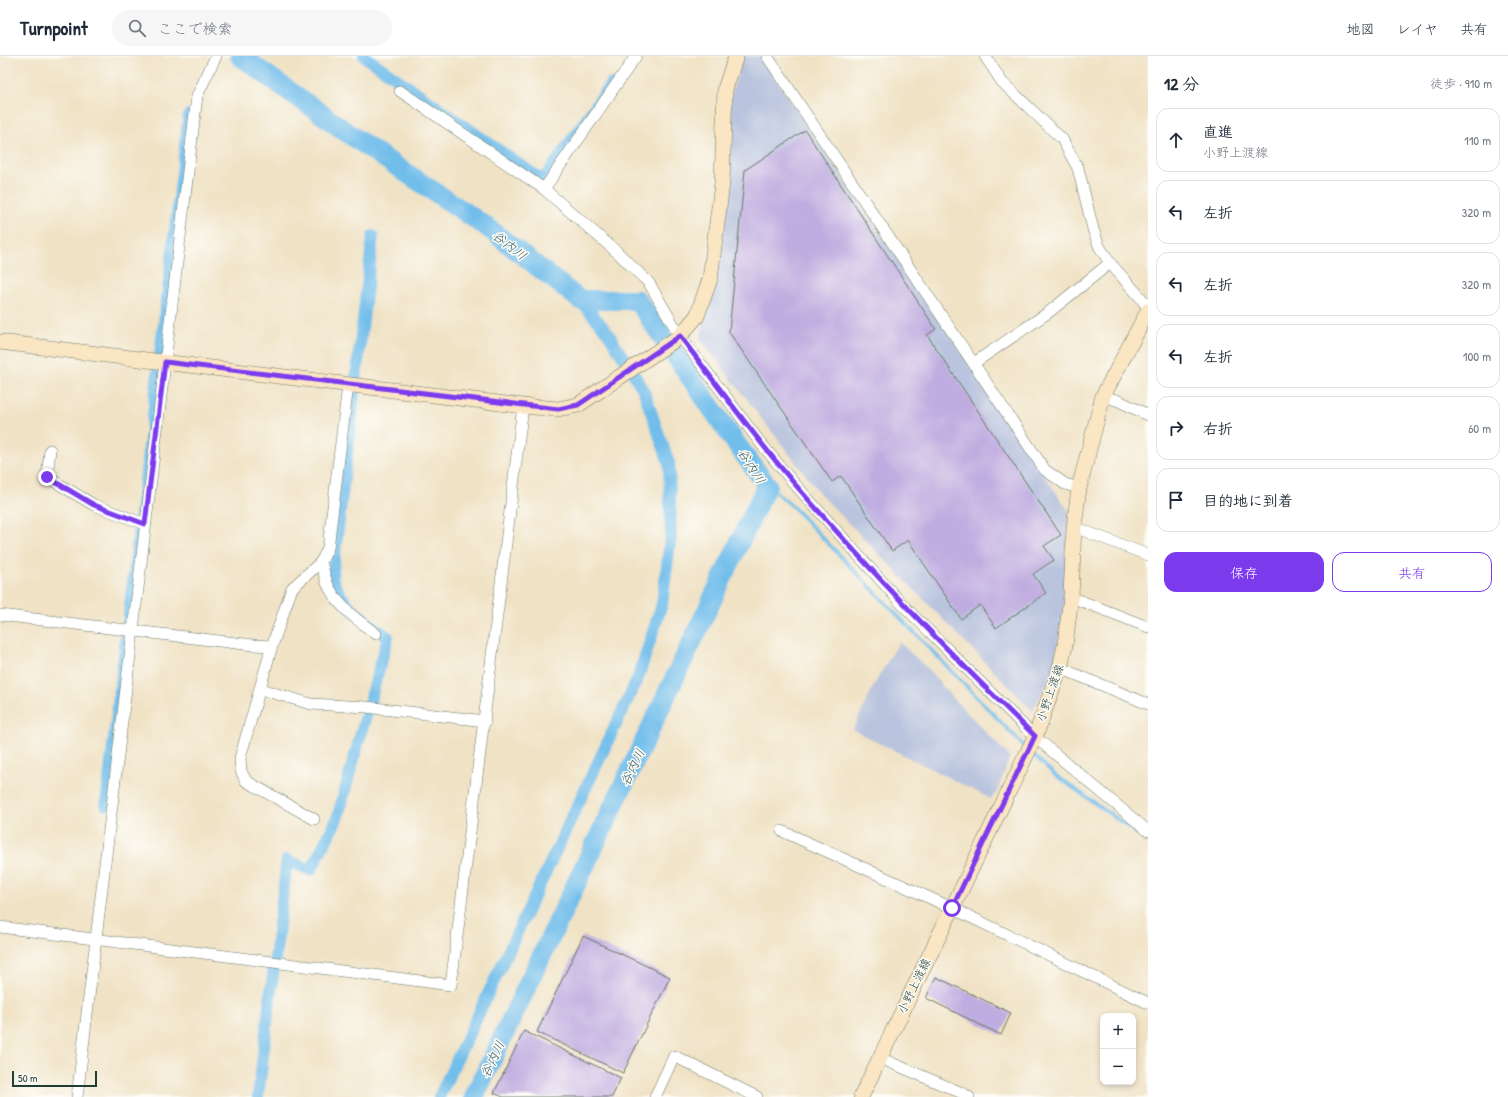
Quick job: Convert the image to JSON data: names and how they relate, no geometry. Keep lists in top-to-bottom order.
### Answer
{
  "streets": {
    "street": ["小野上渡線"]
  },
  "water": ["谷内川"],
  "scale_bar": "50 m",
  "page": {
    "header": "Turnpoint",
    "search": "ここで検索",
    "nav": ["地図", "レイヤ", "共有"],
    "heading": ["12 分", "徒歩 · 910 m"],
    "list": [
      ["直進", "小野上渡線", "110 m"],
      ["左折", "320 m"],
      ["左折", "320 m"],
      ["左折", "100 m"],
      ["右折", "60 m"],
      "目的地に到着"
    ],
    "buttons": ["保存", "共有"],
    "map_buttons": ["+", "−"],
    "scale": "50 m"
  }
}
